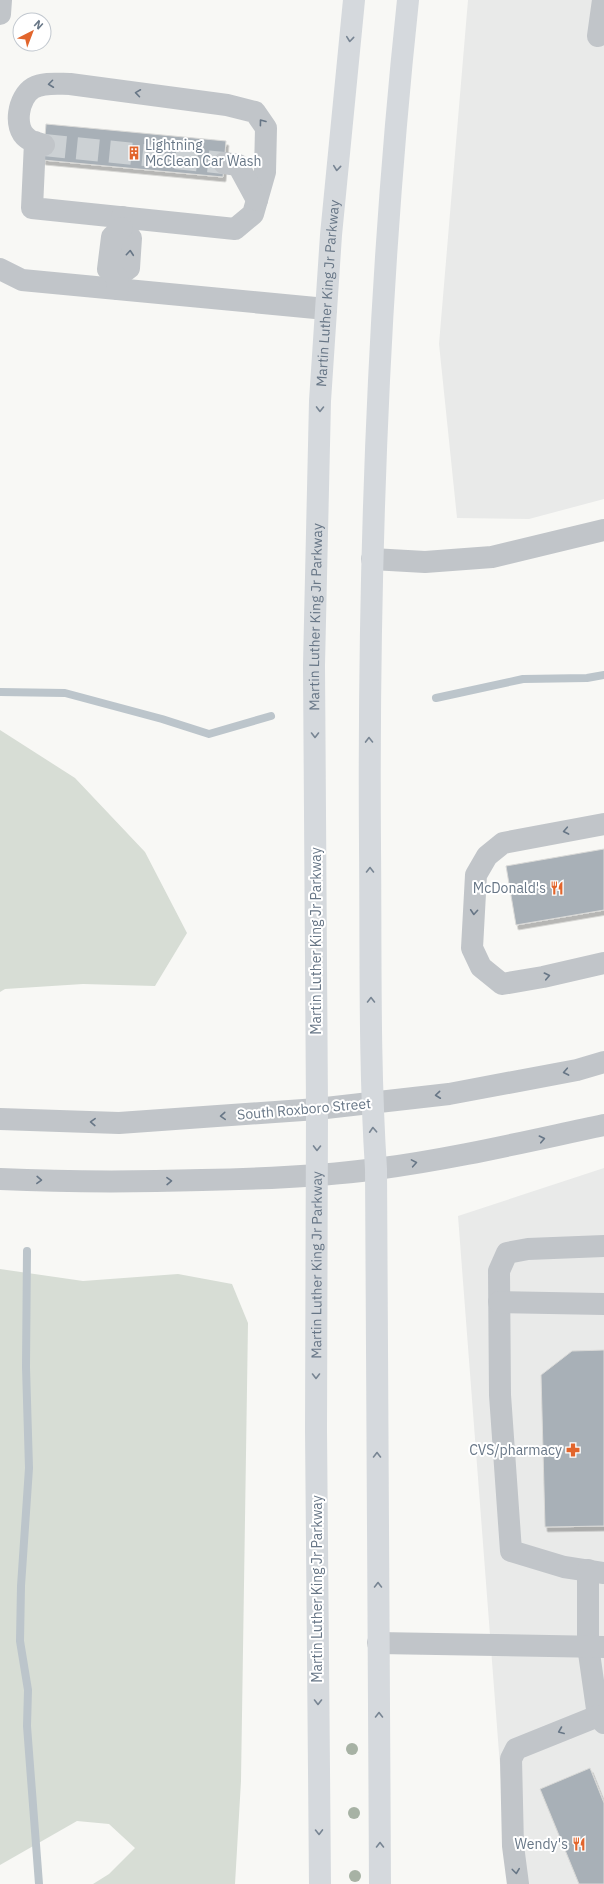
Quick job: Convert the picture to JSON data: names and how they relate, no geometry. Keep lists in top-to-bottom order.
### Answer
{
  "streets": {
    "main road": ["Martin Luther King Jr Parkway"],
    "street": ["South Roxboro Street"]
  },
  "crossings": [
    ["Martin Luther King Jr Parkway", "South Roxboro Street"]
  ],
  "places": {
    "building": ["Lightning McClean Car Wash"],
    "restaurant": ["McDonald's", "Wendy's"],
    "pharmacy": ["CVS/pharmacy"]
  },
  "north": "top right"
}
